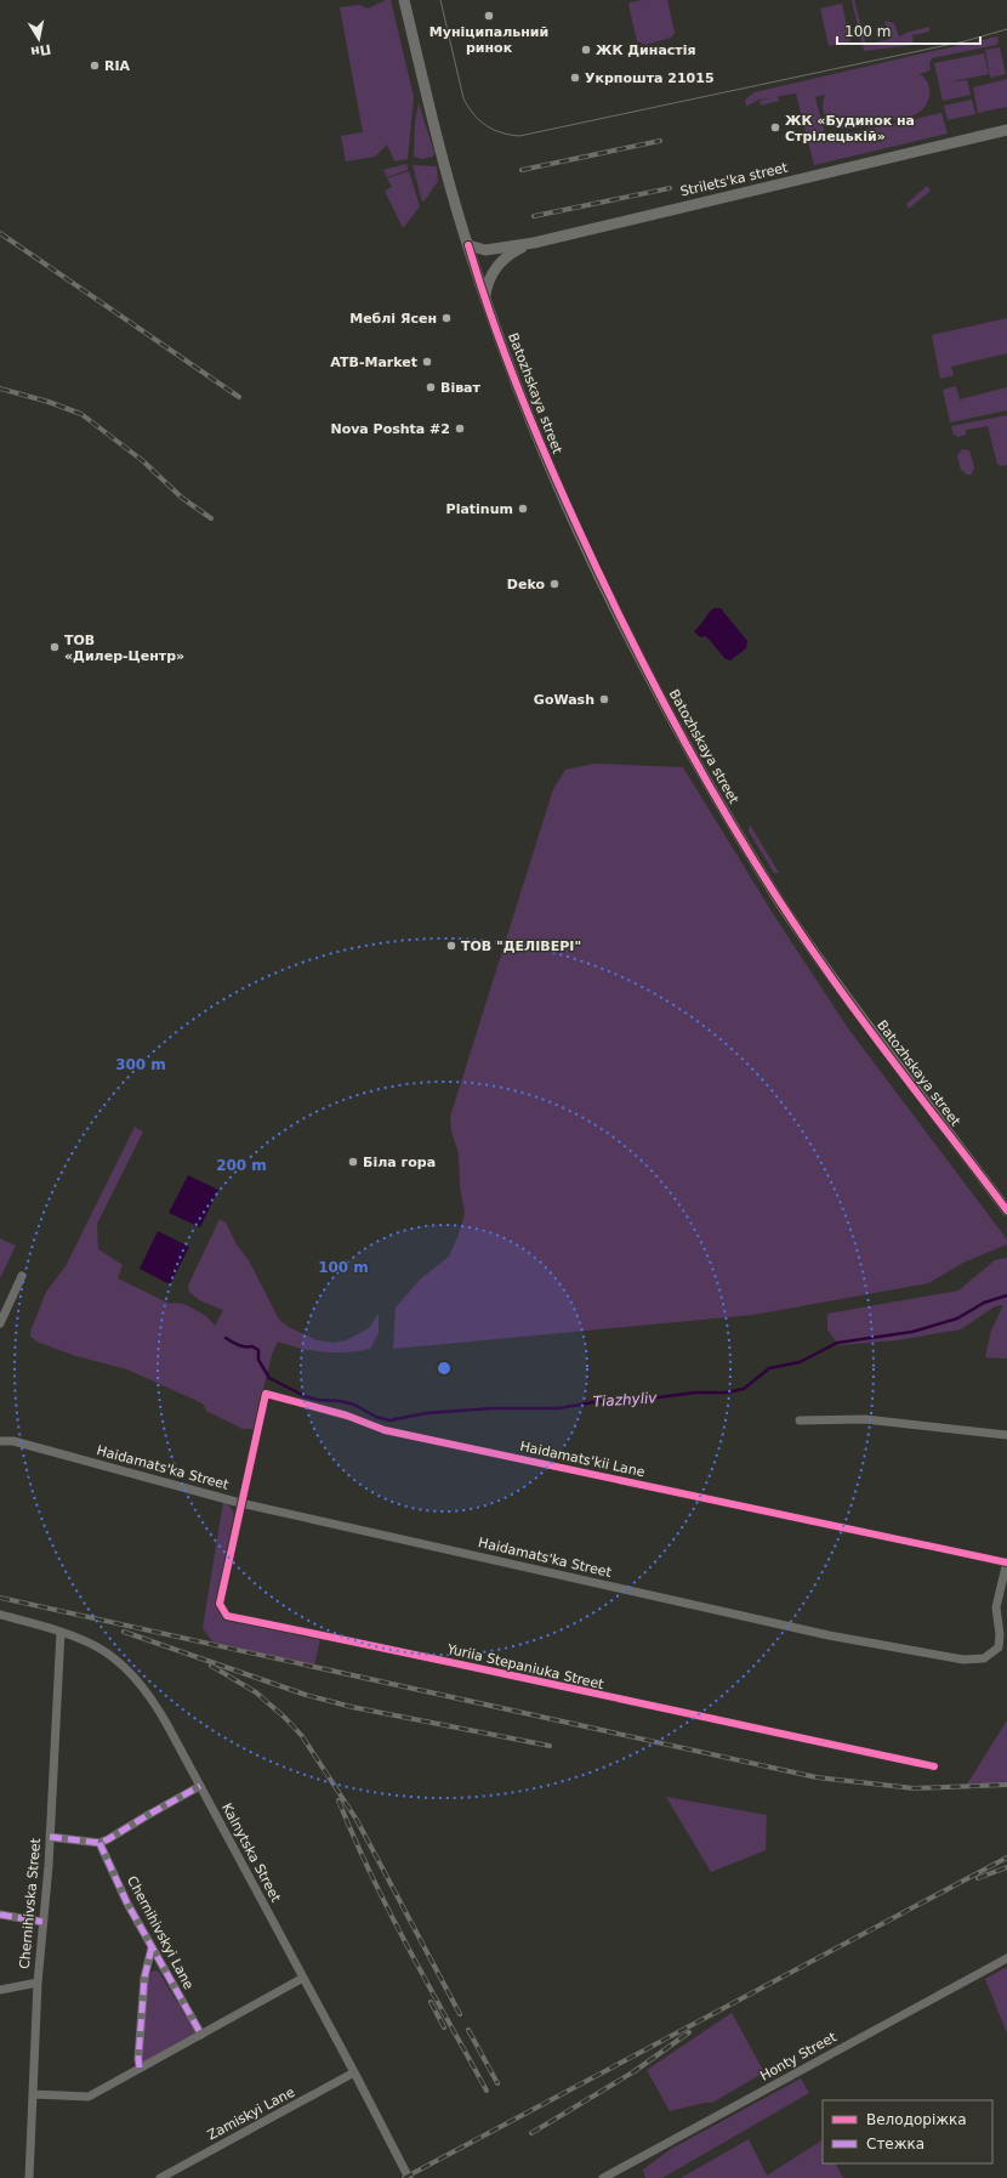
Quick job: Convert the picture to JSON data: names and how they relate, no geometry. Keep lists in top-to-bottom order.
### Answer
{
  "streets": {
    "street": [
      "Strilets'ka street",
      "Batozhskaya street",
      "Haidamats'kii Lane",
      "Haidamats'ka Street",
      "Yuriia Stepaniuka Street",
      "Kalnytska Street",
      "Chernihivska Street",
      "Chernihivskyi Lane",
      "Honty Street",
      "Zamiskyi Lane"
    ]
  },
  "crossings": [
    ["Strilets'ka street", "Batozhskaya street"],
    ["Haidamats'kii Lane", "Haidamats'ka Street"],
    ["Haidamats'kii Lane", "Yuriia Stepaniuka Street"],
    ["Haidamats'ka Street", "Yuriia Stepaniuka Street"],
    ["Kalnytska Street", "Chernihivska Street"],
    ["Kalnytska Street", "Zamiskyi Lane"]
  ],
  "water": ["Tiazhyliv"],
  "places": [
    "Муніципальний ринок",
    "ЖК Династія",
    "RIA",
    "Укрпошта 21015",
    "ЖК «Будинок на Стрілецькій»",
    "Меблі Ясен",
    "ATB-Market",
    "Віват",
    "Nova Poshta #2",
    "Platinum",
    "Deko",
    "ТОВ «Дилер-Центр»",
    "GoWash",
    "ТОВ \"ДЕЛІВЕРІ\"",
    "Біла гора"
  ],
  "legend": ["Велодоріжка", "Стежка"],
  "scale_bar": "100 m",
  "north": "bottom",
  "rings": ["300 m", "200 m", "100 m"]
}
